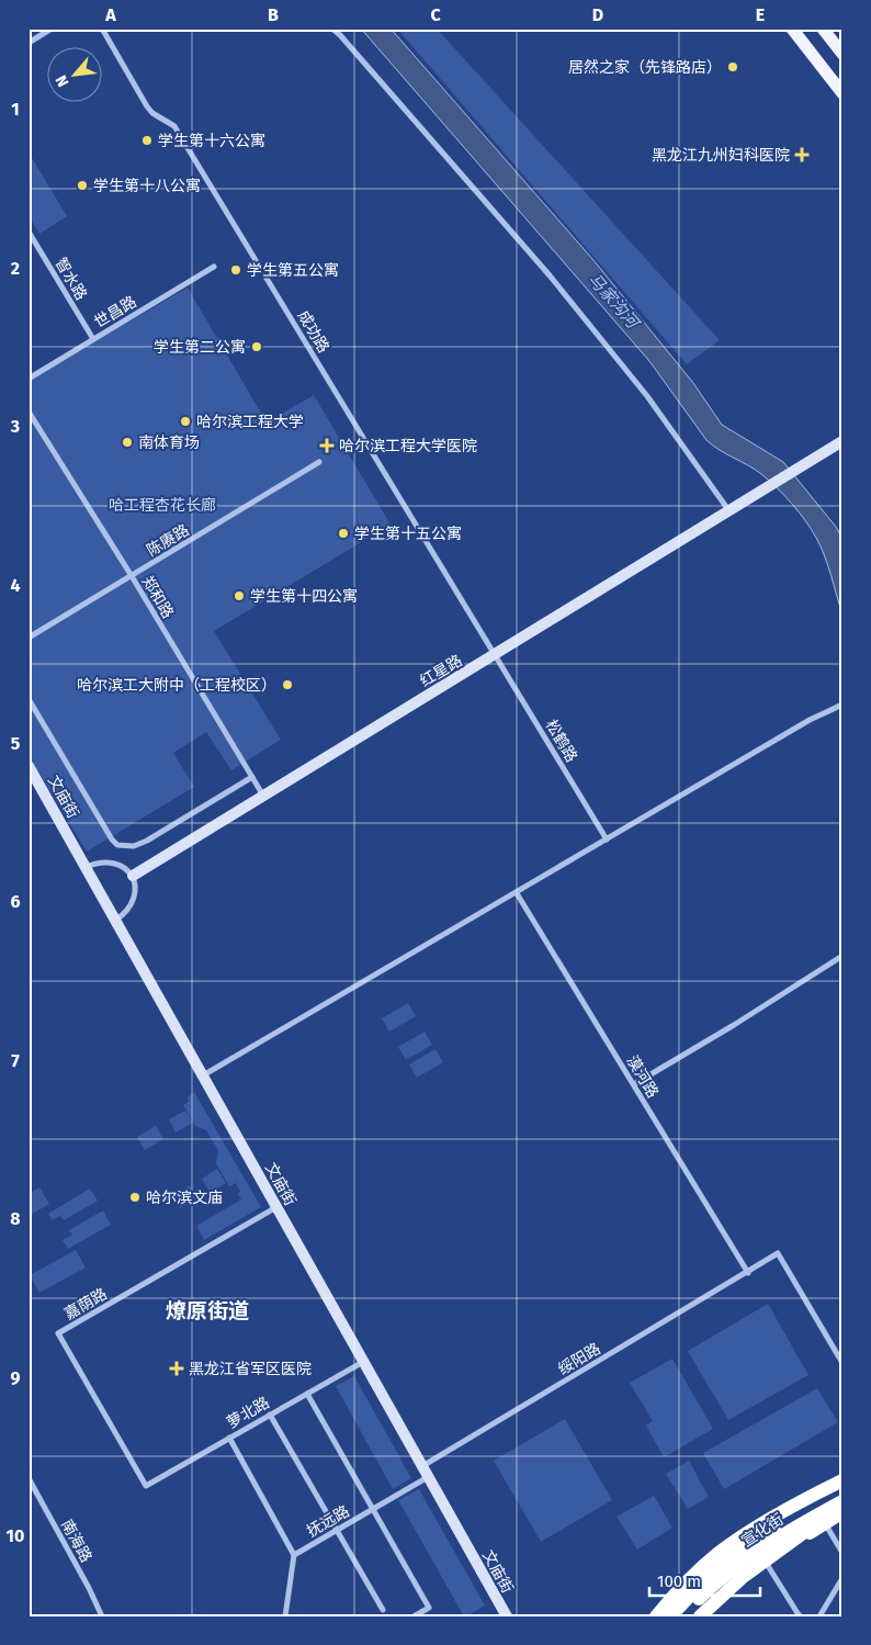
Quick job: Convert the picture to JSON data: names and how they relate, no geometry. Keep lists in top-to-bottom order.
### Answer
{
  "streets": {
    "highway": ["宣化街"],
    "main road": ["红星路", "文庙街"],
    "street": [
      "智水路",
      "世昌路",
      "成功路",
      "陈赓路",
      "郑和路",
      "松鹤路",
      "漠河路",
      "嘉荫路",
      "绥阳路",
      "萝北路",
      "抚远路",
      "南海路"
    ]
  },
  "crossings": [
    ["智水路", "世昌路"],
    ["成功路", "红星路"],
    ["成功路", "松鹤路"],
    ["陈赓路", "郑和路"],
    ["郑和路", "红星路"],
    ["红星路", "松鹤路"],
    ["文庙街", "嘉荫路"],
    ["文庙街", "绥阳路"],
    ["文庙街", "萝北路"],
    ["文庙街", "抚远路"],
    ["漠河路", "绥阳路"],
    ["嘉荫路", "萝北路"]
  ],
  "districts": ["燎原街道"],
  "water": ["马家沟河"],
  "parks": ["哈工程杏花长廊"],
  "places": {
    "other": [
      "居然之家（先锋路店）",
      "学生第十六公寓",
      "学生第十八公寓",
      "学生第五公寓",
      "学生第二公寓",
      "哈尔滨工程大学",
      "南体育场",
      "学生第十五公寓",
      "学生第十四公寓",
      "哈尔滨工大附中（工程校区）",
      "哈尔滨文庙"
    ],
    "health": ["黑龙江九州妇科医院", "哈尔滨工程大学医院", "黑龙江省军区医院"]
  },
  "scale_bar": "100 m",
  "north": "bottom left",
  "grid": {
    "columns": [
      "A",
      "B",
      "C",
      "D",
      "E"
    ],
    "rows": [
      "1",
      "2",
      "3",
      "4",
      "5",
      "6",
      "7",
      "8",
      "9",
      "10"
    ]
  }
}
